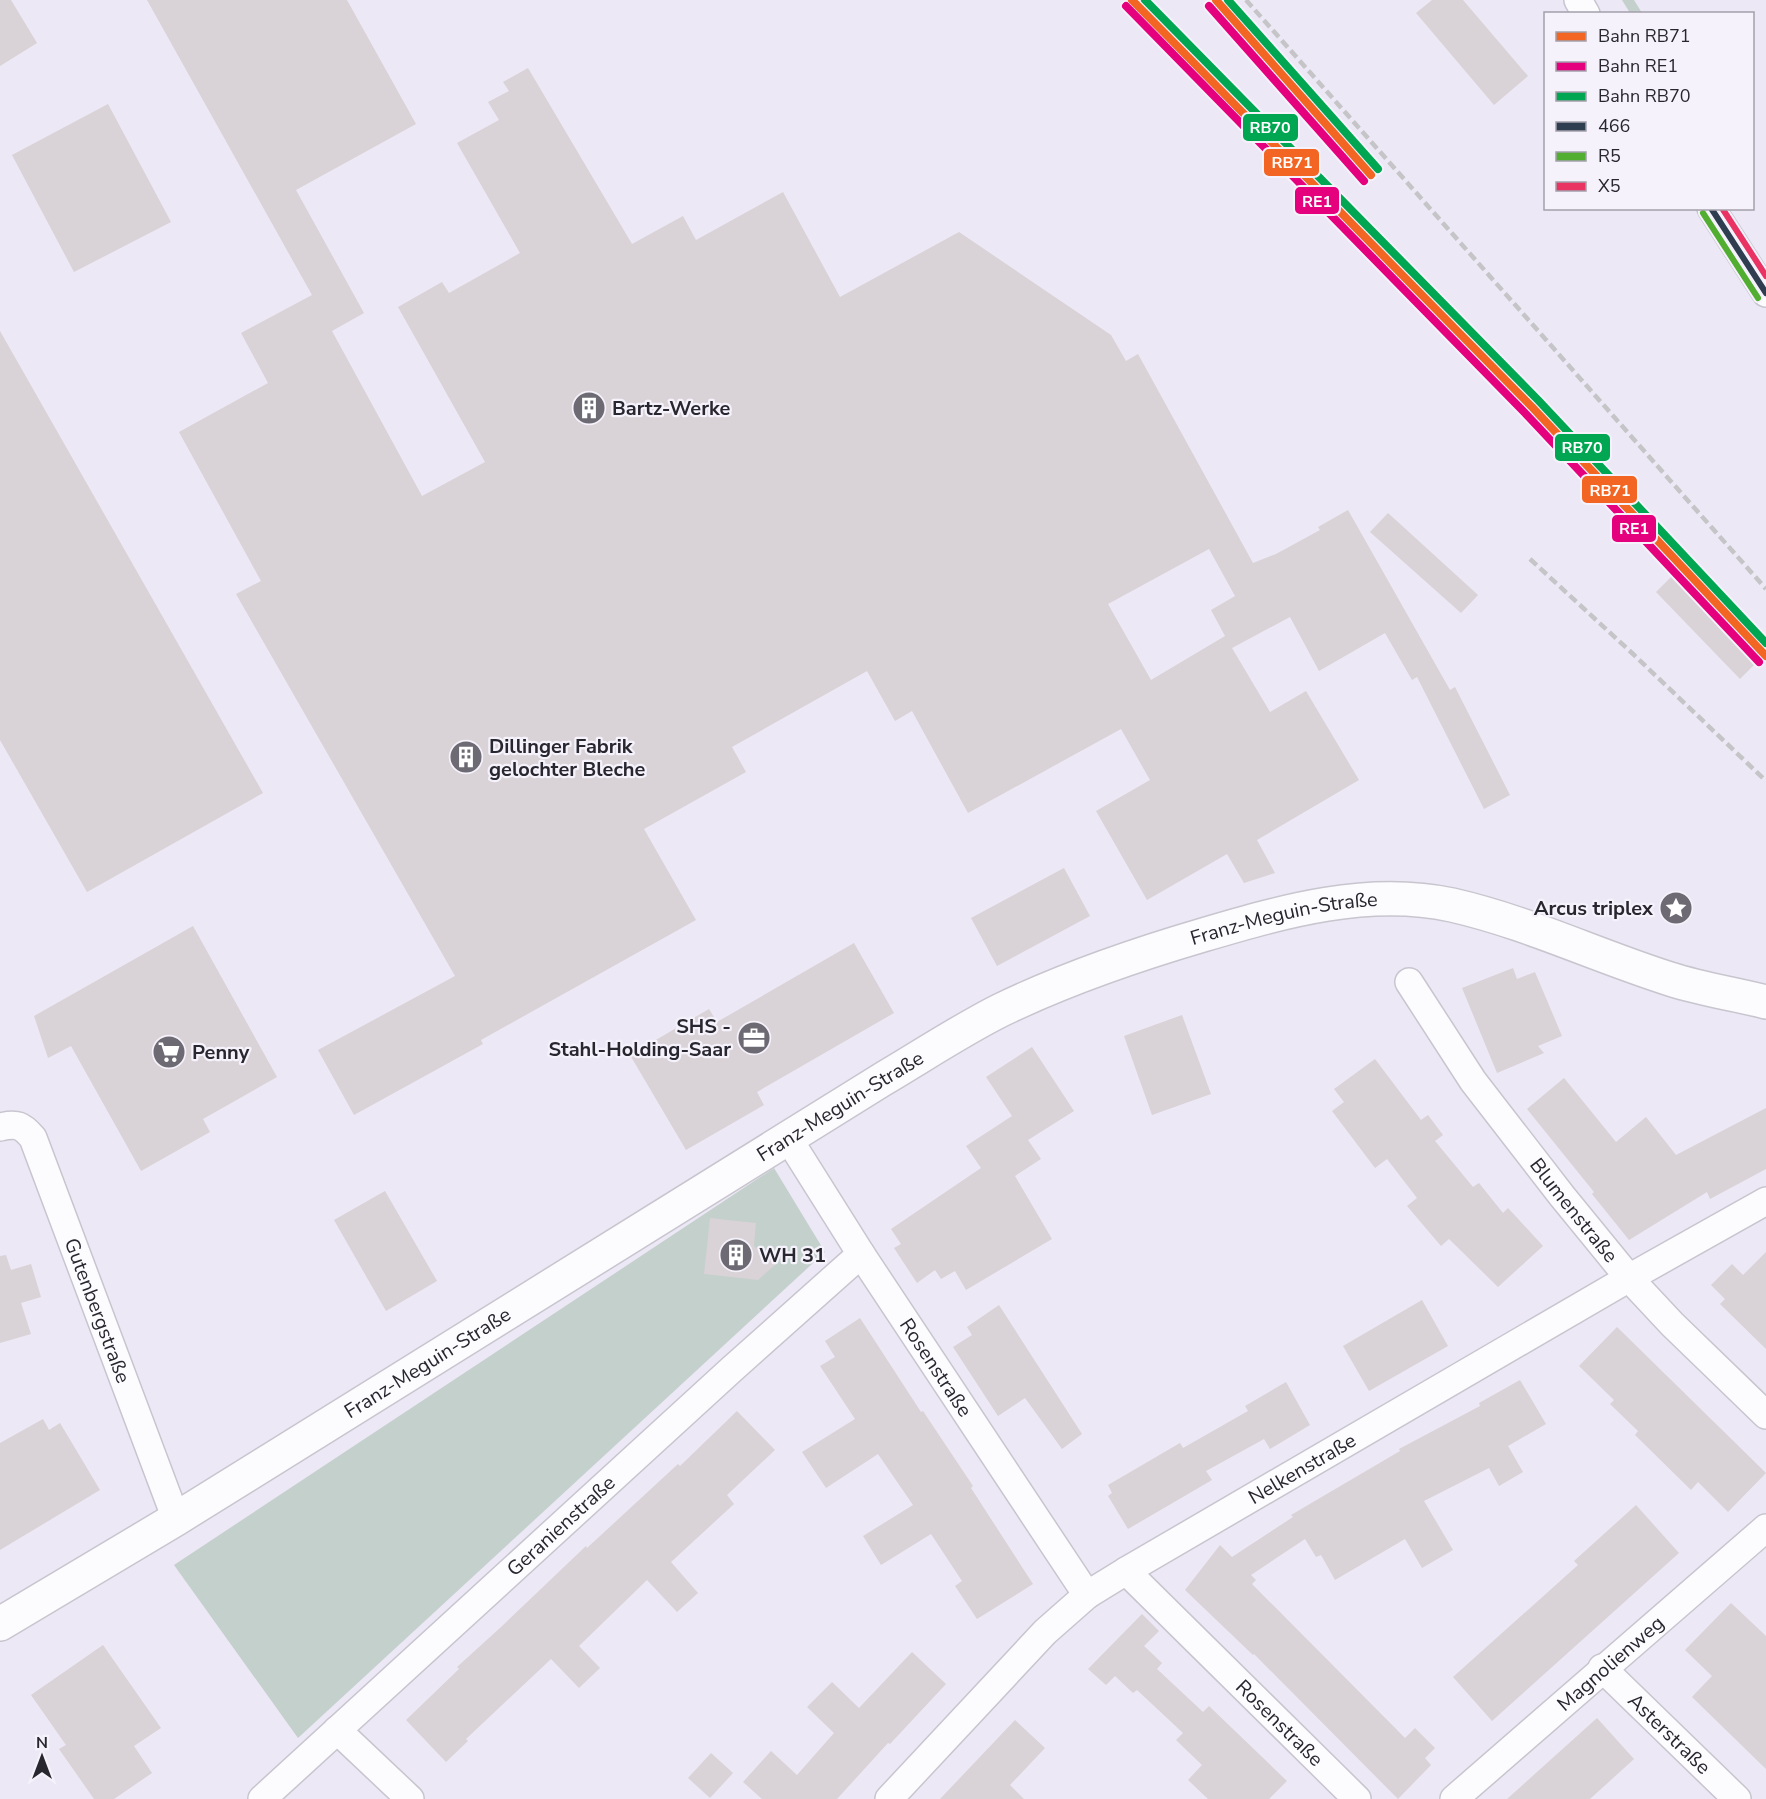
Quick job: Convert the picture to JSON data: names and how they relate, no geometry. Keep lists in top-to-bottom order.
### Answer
{
  "streets": {
    "street": [
      "Franz-Meguin-Straße",
      "Blumenstraße",
      "Gutenbergstraße",
      "Rosenstraße",
      "Nelkenstraße",
      "Geranienstraße",
      "Magnolienweg",
      "Asterstraße"
    ]
  },
  "crossings": [
    ["Franz-Meguin-Straße", "Gutenbergstraße"],
    ["Franz-Meguin-Straße", "Rosenstraße"],
    ["Blumenstraße", "Nelkenstraße"],
    ["Rosenstraße", "Nelkenstraße"],
    ["Rosenstraße", "Geranienstraße"],
    ["Magnolienweg", "Asterstraße"]
  ],
  "places": {
    "building": ["Bartz-Werke", "Dillinger Fabrik gelochter Bleche", "WH 31"],
    "place": ["Arcus triplex"],
    "office": ["SHS - Stahl-Holding-Saar"],
    "supermarket": ["Penny"]
  },
  "lines": [
    "rail line RB71",
    "rail line RB70",
    "rail line RE1",
    "transit line 466",
    "transit line X5",
    "transit line R5"
  ],
  "legend": [
    "Bahn RB71",
    "Bahn RE1",
    "Bahn RB70",
    "466",
    "R5",
    "X5"
  ],
  "north": "top"
}
